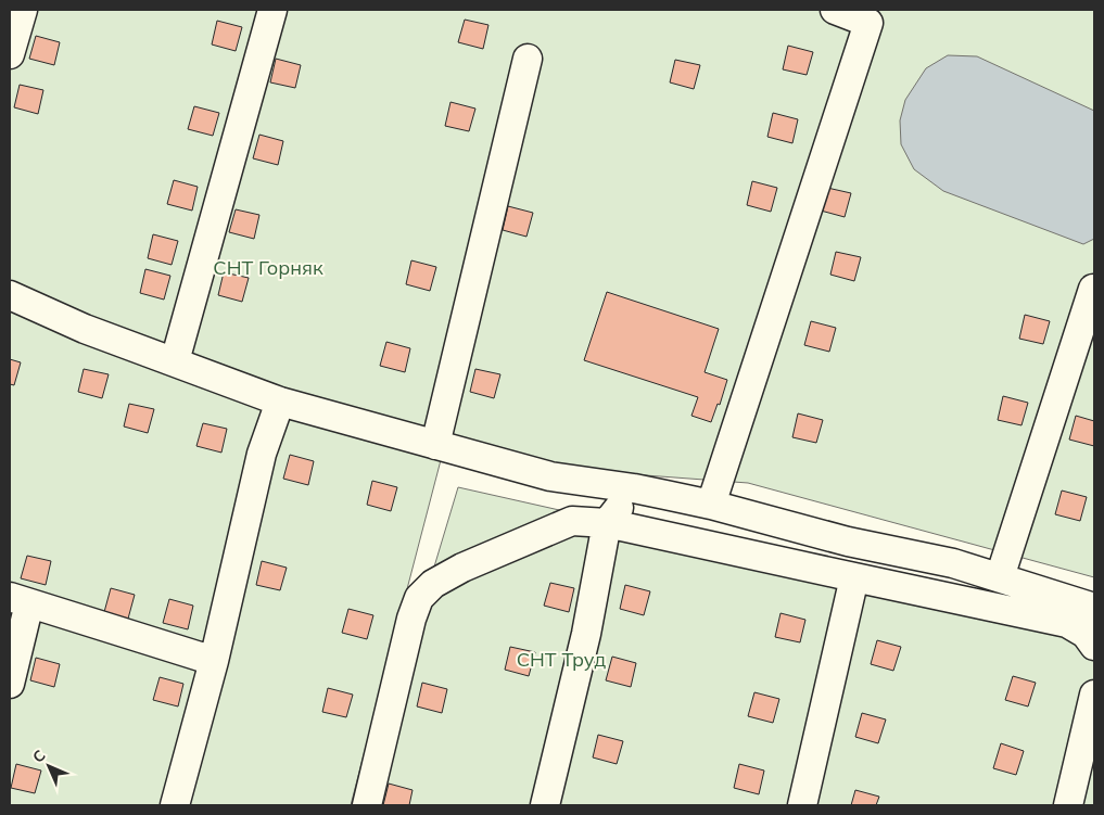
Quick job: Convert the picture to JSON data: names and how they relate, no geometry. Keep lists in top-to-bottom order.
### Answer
{
  "parks": ["СНТ Горняк", "СНТ Труд"],
  "north": "top left"
}
